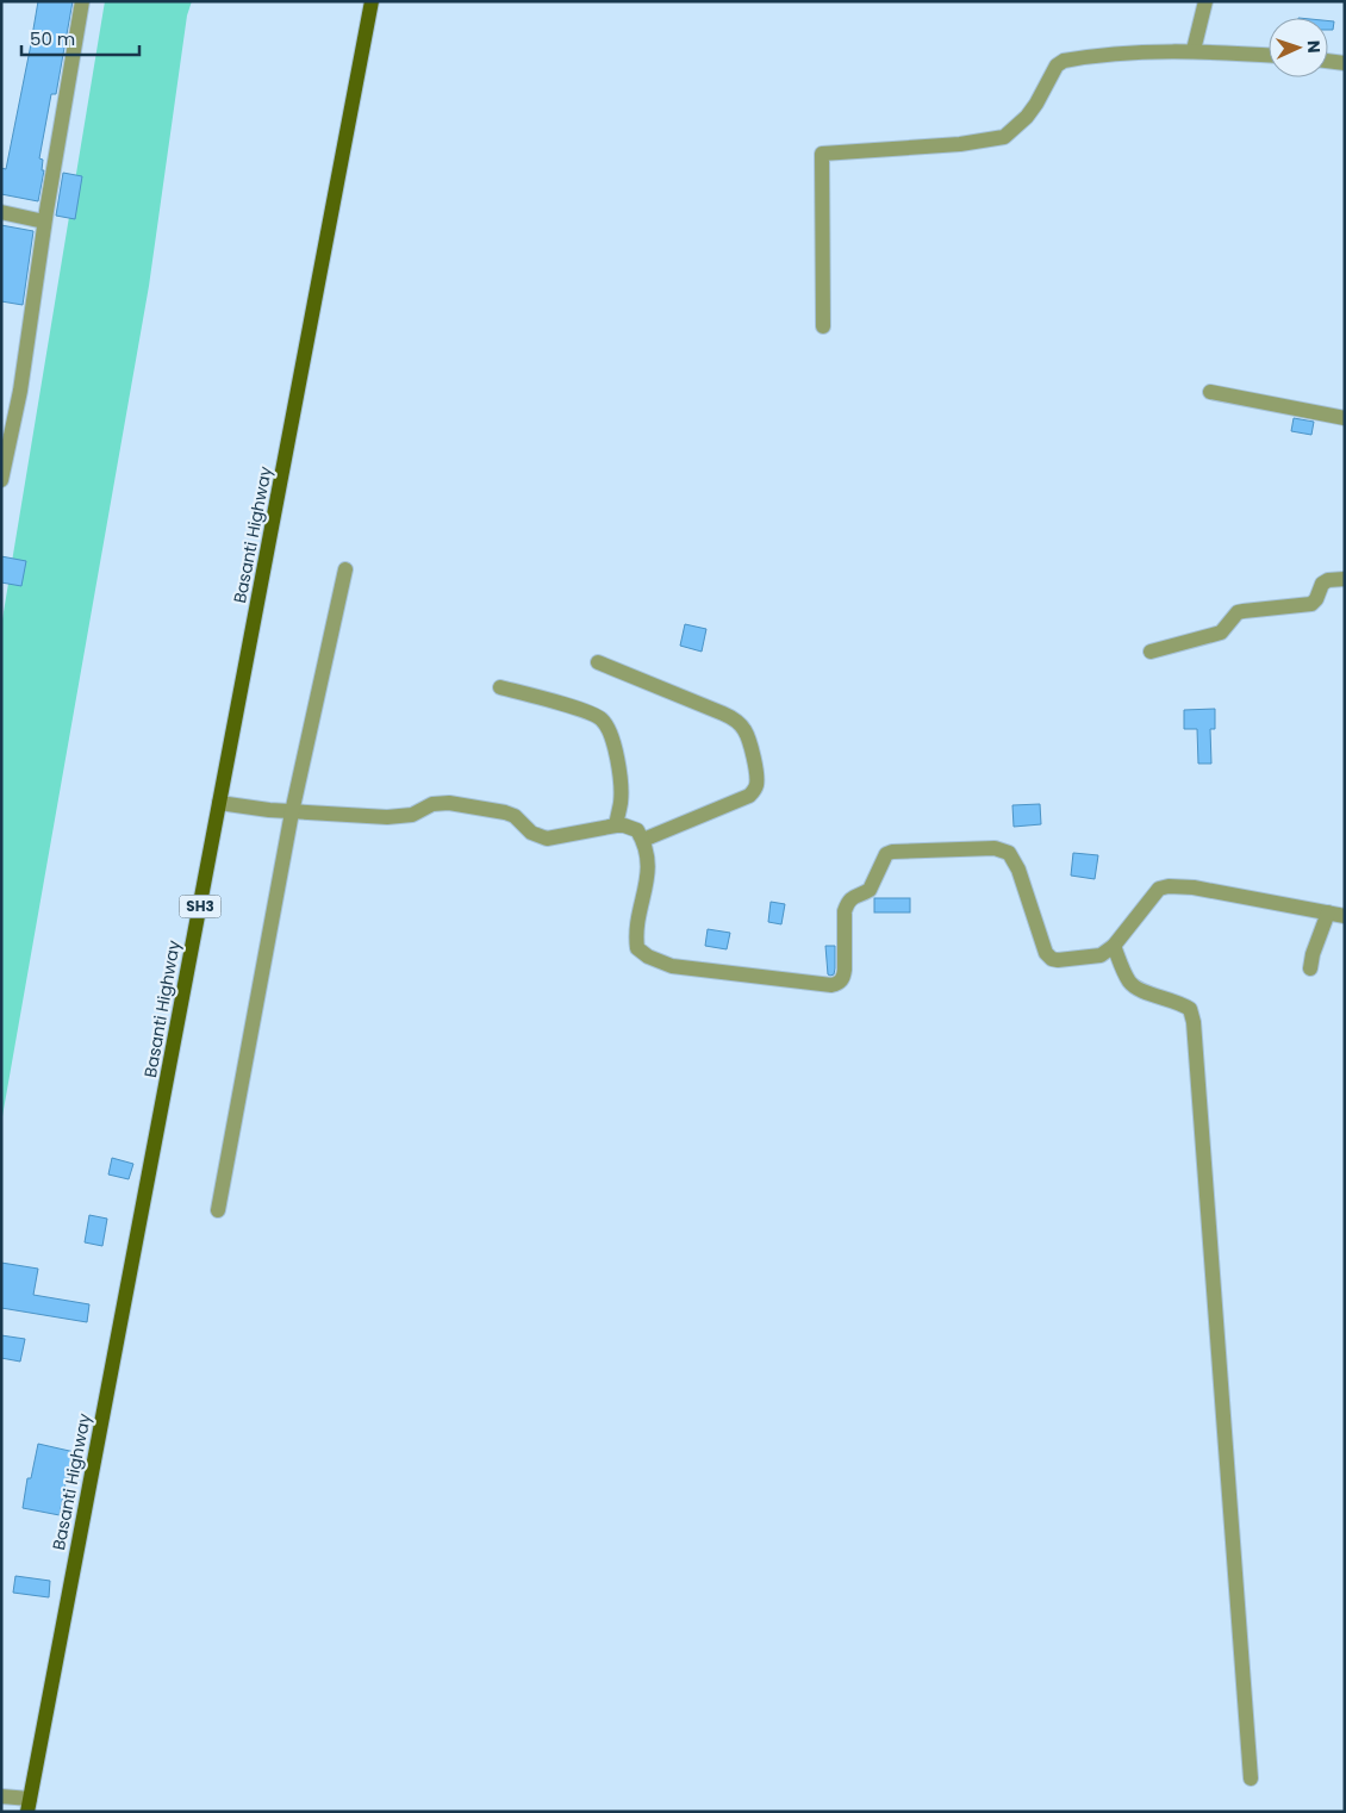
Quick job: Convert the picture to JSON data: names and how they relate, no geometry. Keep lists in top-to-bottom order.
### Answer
{
  "streets": {
    "main road": ["Basanti Highway", "SH3"]
  },
  "scale_bar": "50 m",
  "north": "right"
}
